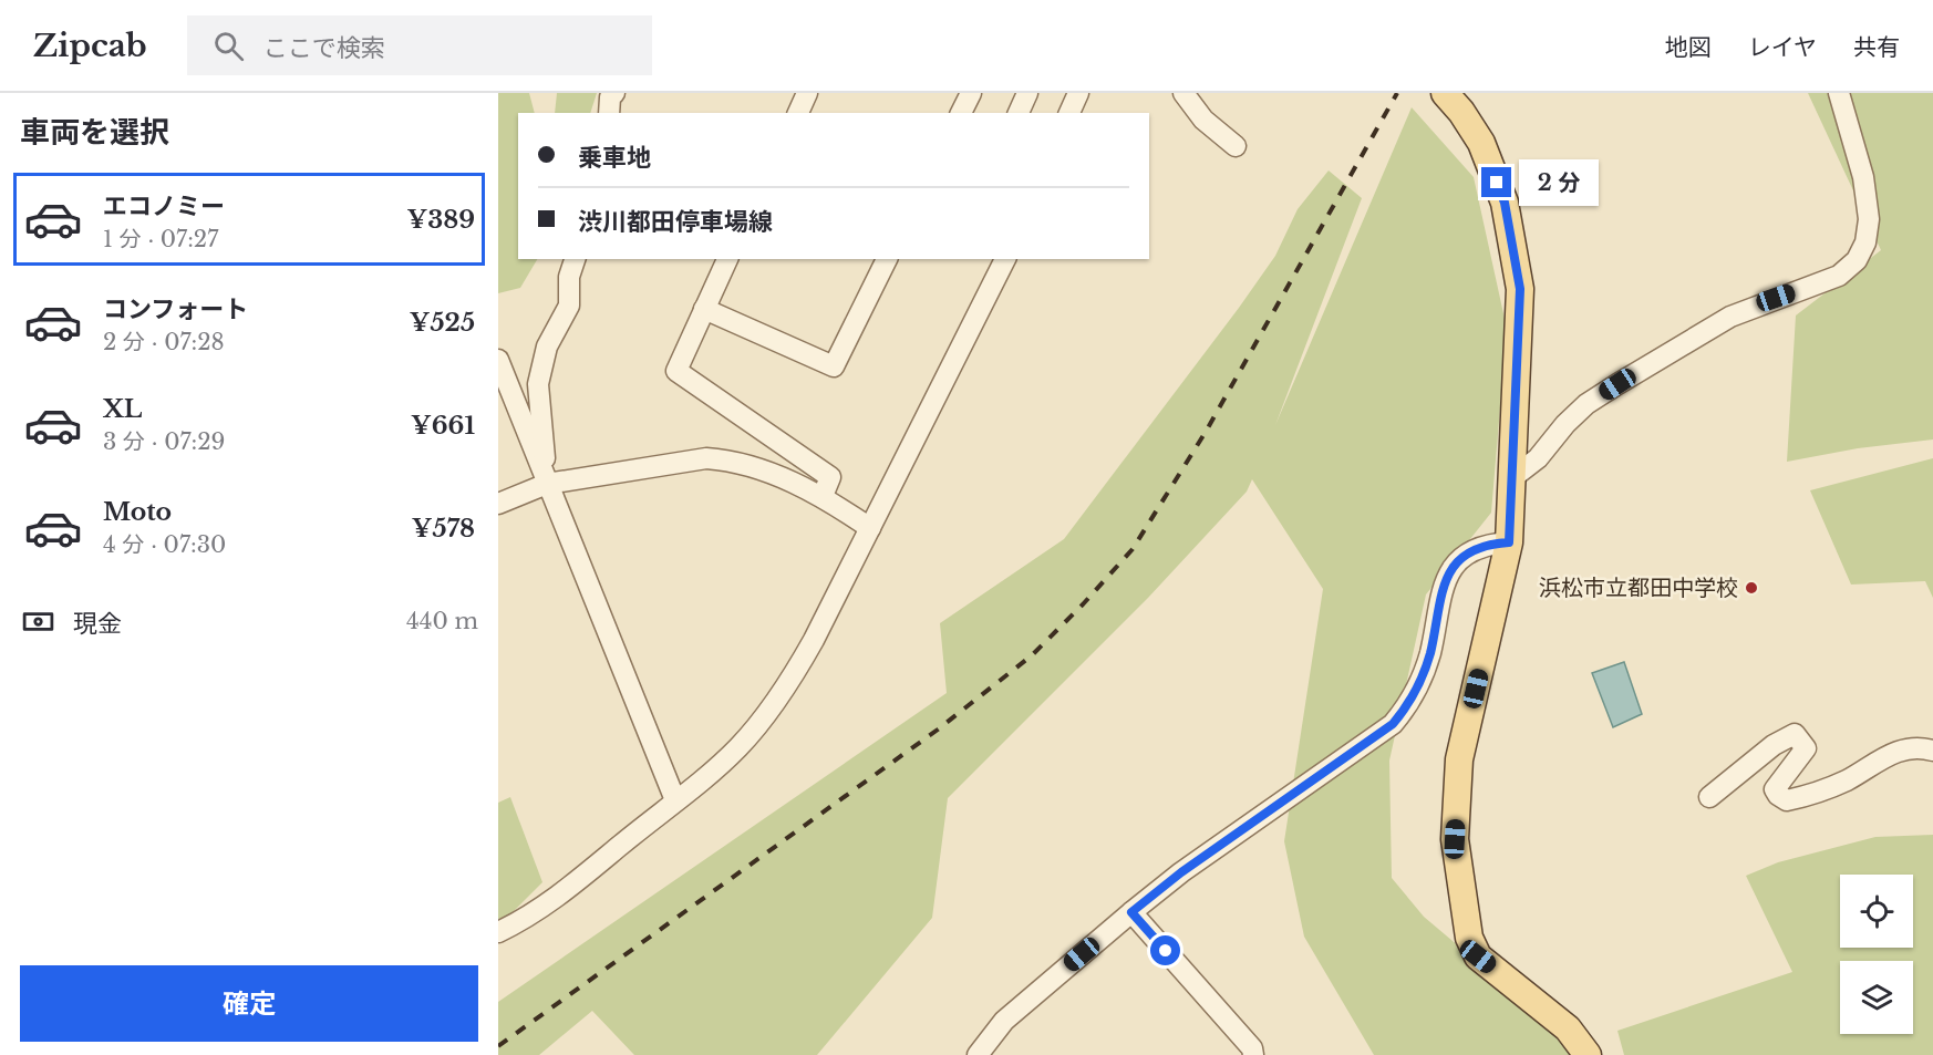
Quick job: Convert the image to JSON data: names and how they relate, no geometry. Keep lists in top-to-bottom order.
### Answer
{
  "places": ["浜松市立都田中学校"],
  "page": {
    "header": "Zipcab",
    "search": "ここで検索",
    "nav": ["地図", "レイヤ", "共有"],
    "heading": "車両を選択",
    "banner": ["乗車地", "渋川都田停車場線"],
    "bubble": "2 分",
    "list": [
      {
        "name": "エコノミー",
        "note": "1 分 · 07:27",
        "value": "¥389"
      },
      {
        "name": "コンフォート",
        "note": "2 分 · 07:28",
        "value": "¥525"
      },
      {
        "name": "XL",
        "note": "3 分 · 07:29",
        "value": "¥661"
      },
      {
        "name": "Moto",
        "note": "4 分 · 07:30",
        "value": "¥578"
      }
    ],
    "pay": ["現金", "440 m"],
    "buttons": "確定"
  }
}
